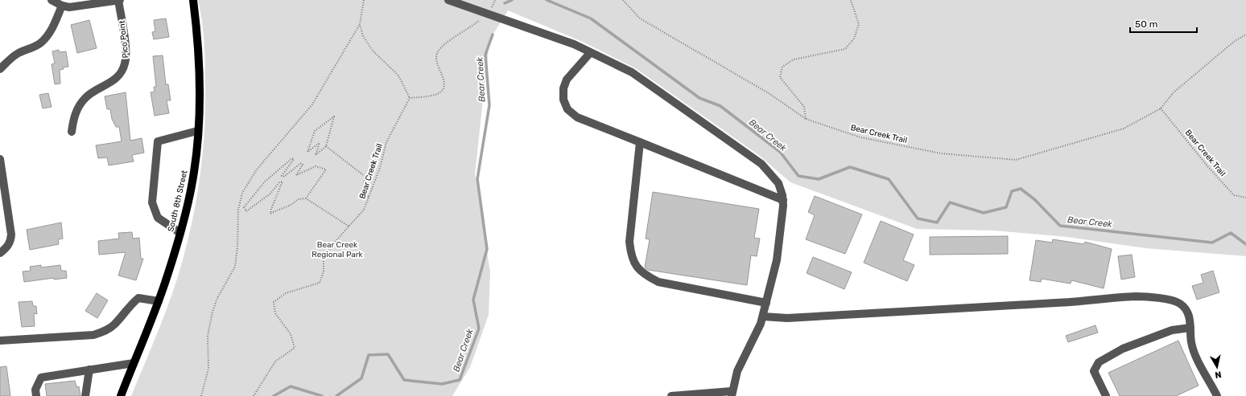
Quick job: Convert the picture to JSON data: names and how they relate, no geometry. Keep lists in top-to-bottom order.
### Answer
{
  "streets": {
    "main road": ["South 8th Street"],
    "street": ["Pico Point"],
    "path": ["Bear Creek Trail"]
  },
  "water": ["Bear Creek"],
  "parks": ["Bear Creek Regional Park"],
  "scale_bar": "50 m",
  "north": "bottom"
}
